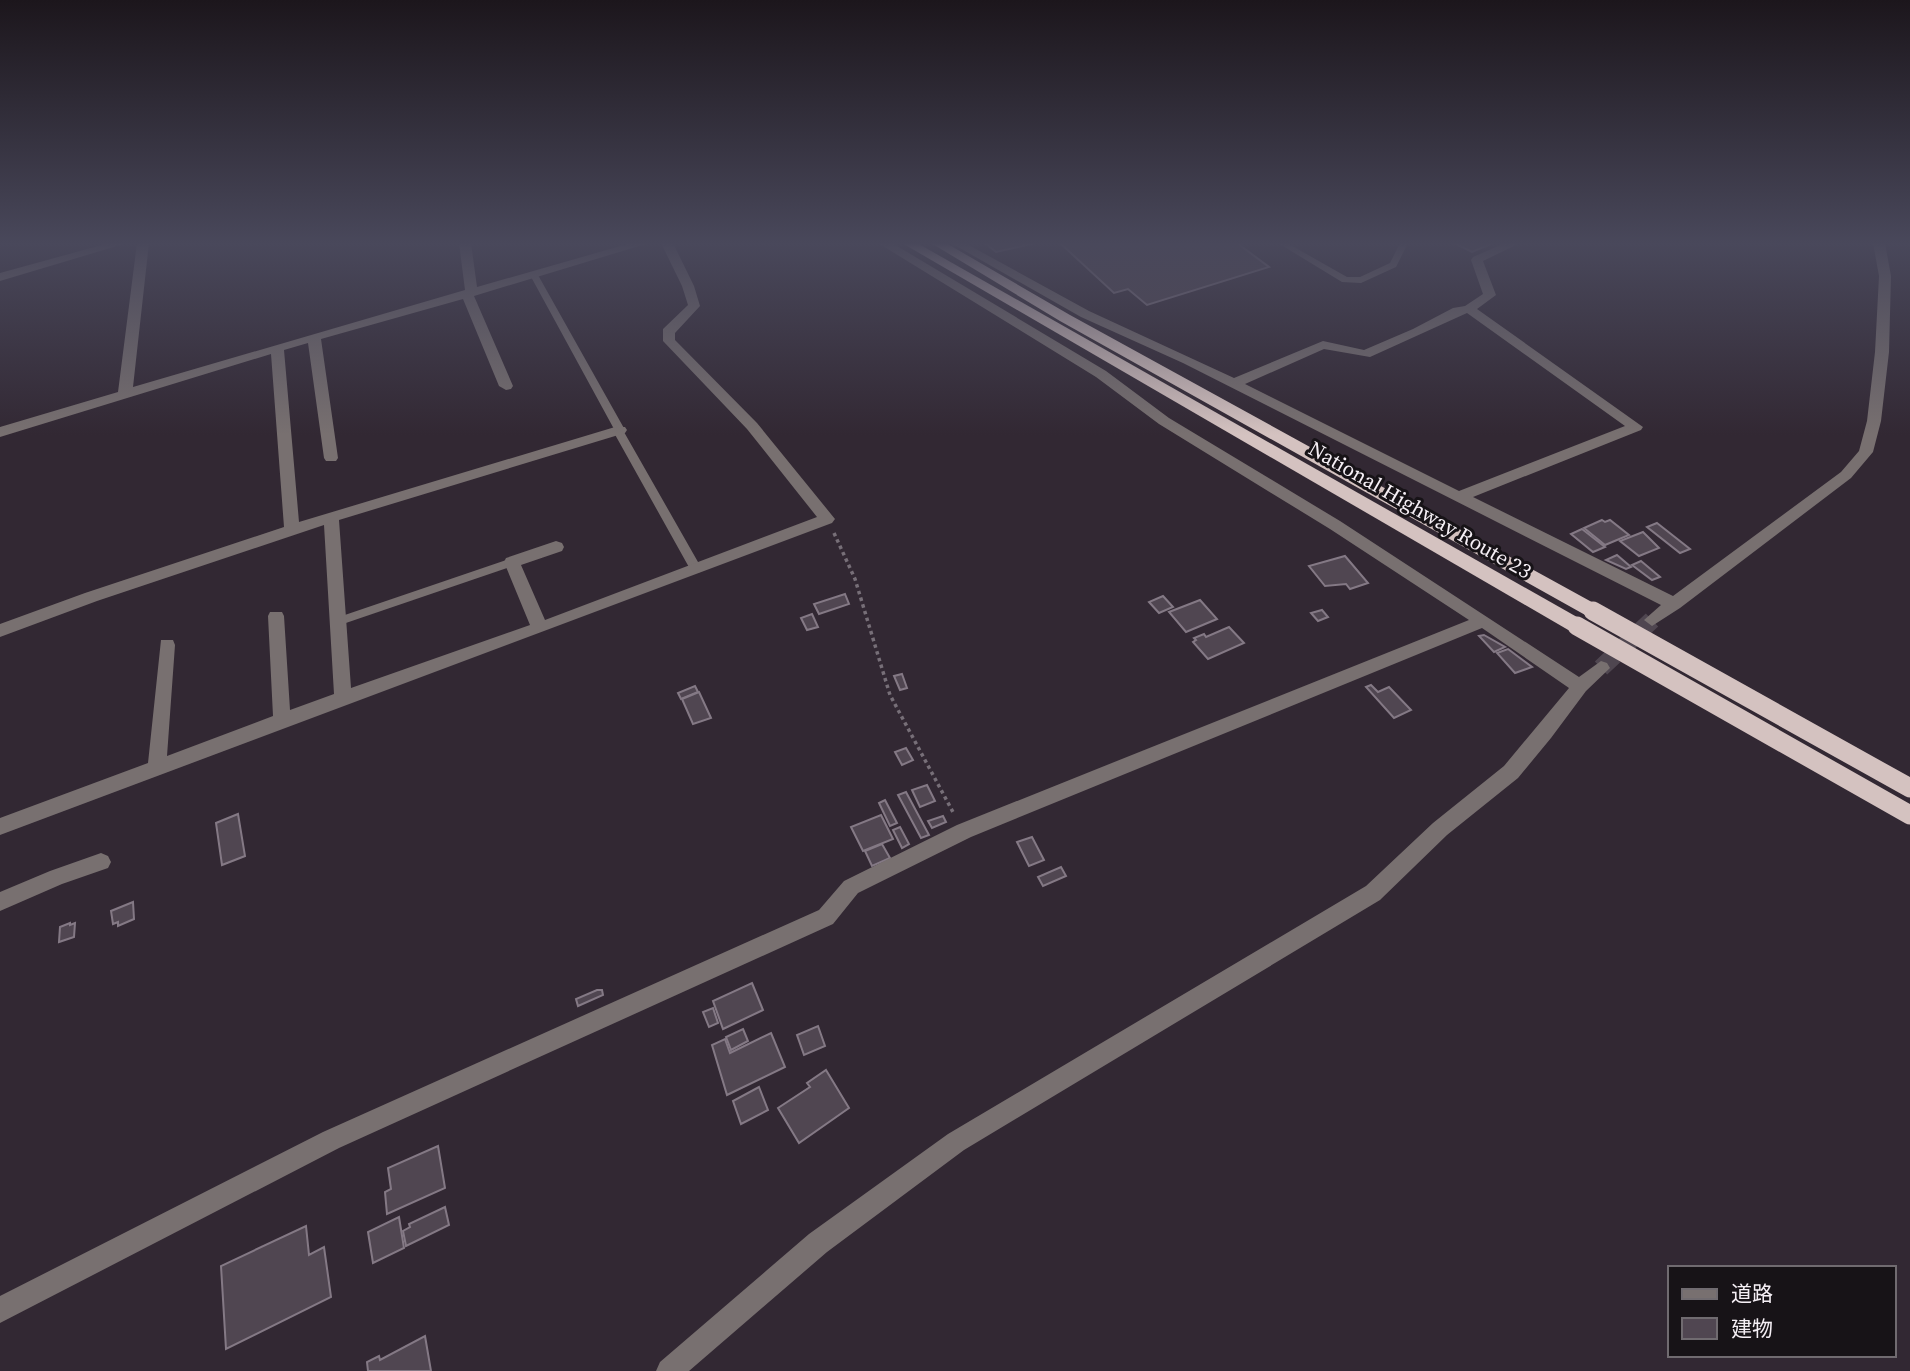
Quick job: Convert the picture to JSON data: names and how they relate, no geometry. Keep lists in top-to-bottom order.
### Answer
{
  "streets": {
    "highway": ["National Highway Route 23"]
  },
  "legend": ["道路", "建物"]
}
